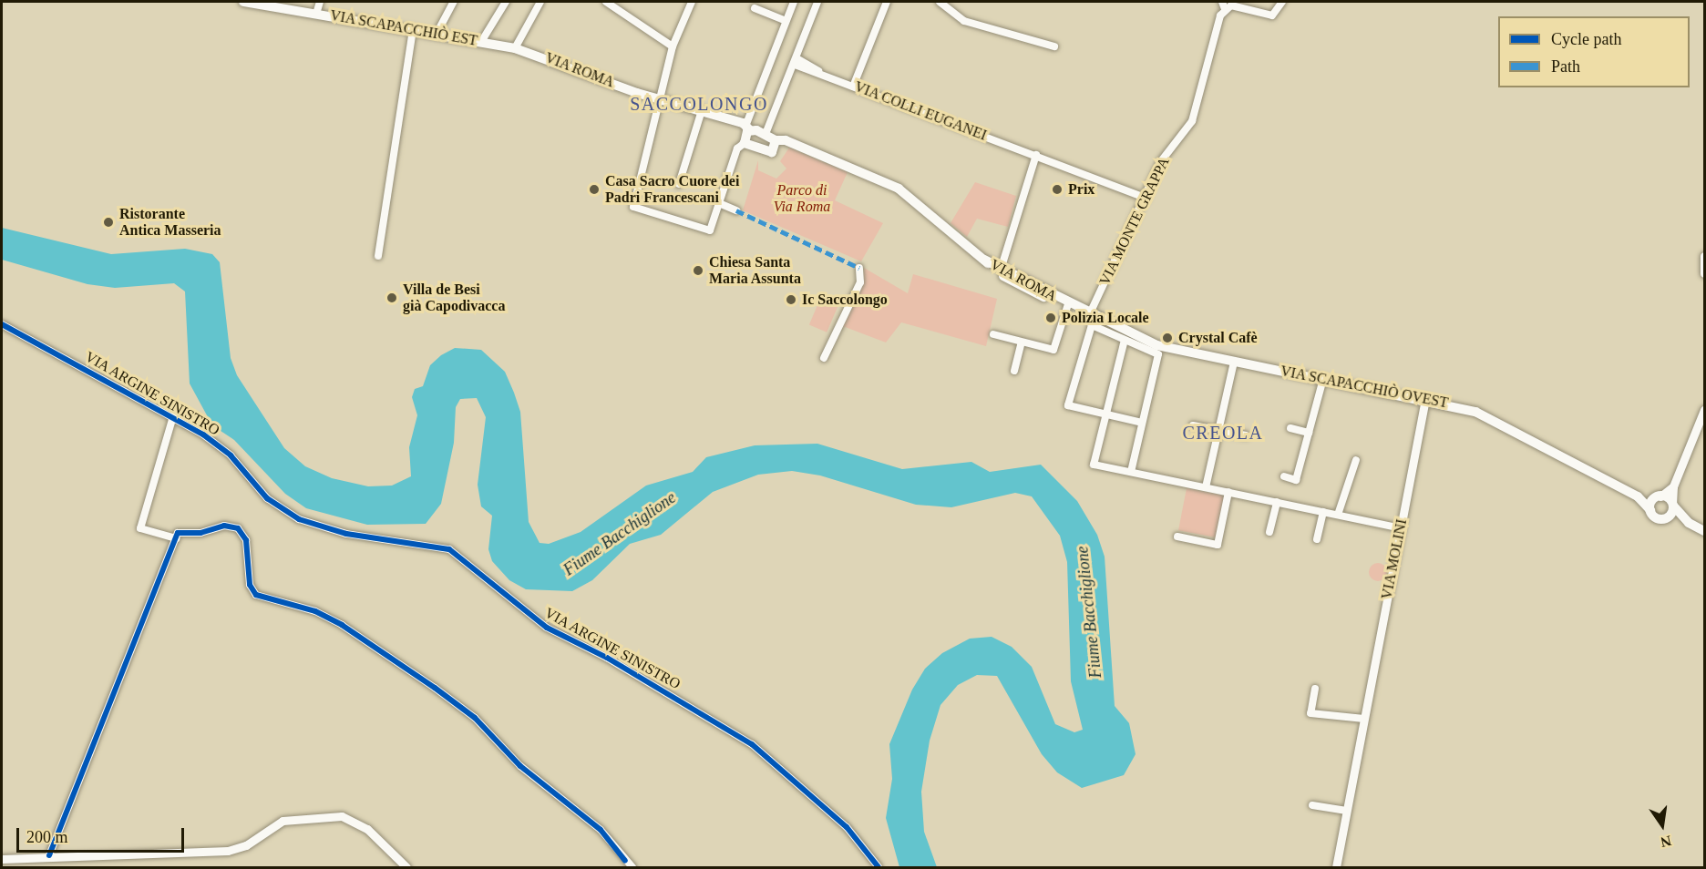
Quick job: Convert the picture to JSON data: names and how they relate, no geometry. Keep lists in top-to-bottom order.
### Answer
{
  "streets": {
    "main road": ["VIA SCAPACCHIÒ EST", "VIA ROMA", "VIA SCAPACCHIÒ OVEST"],
    "street": [
      "VIA COLLI EUGANEI",
      "VIA MONTE GRAPPA",
      "VIA ARGINE SINISTRO",
      "VIA MOLINI"
    ]
  },
  "crossings": [
    ["VIA SCAPACCHIÒ EST", "VIA ROMA"],
    ["VIA ROMA", "VIA SCAPACCHIÒ OVEST"],
    ["VIA COLLI EUGANEI", "VIA MONTE GRAPPA"],
    ["VIA MONTE GRAPPA", "VIA SCAPACCHIÒ OVEST"],
    ["VIA SCAPACCHIÒ OVEST", "VIA MOLINI"]
  ],
  "districts": ["SACCOLONGO", "CREOLA"],
  "water": ["Fiume Bacchiglione"],
  "parks": ["Parco di Via Roma"],
  "places": [
    "Casa Sacro Cuore dei Padri Francescani",
    "Prix",
    "Ristorante Antica Masseria",
    "Chiesa Santa Maria Assunta",
    "Villa de Besi già Capodivacca",
    "Ic Saccolongo",
    "Polizia Locale",
    "Crystal Cafè"
  ],
  "legend": ["Cycle path", "Path"],
  "scale_bar": "200 m",
  "north": "bottom"
}
